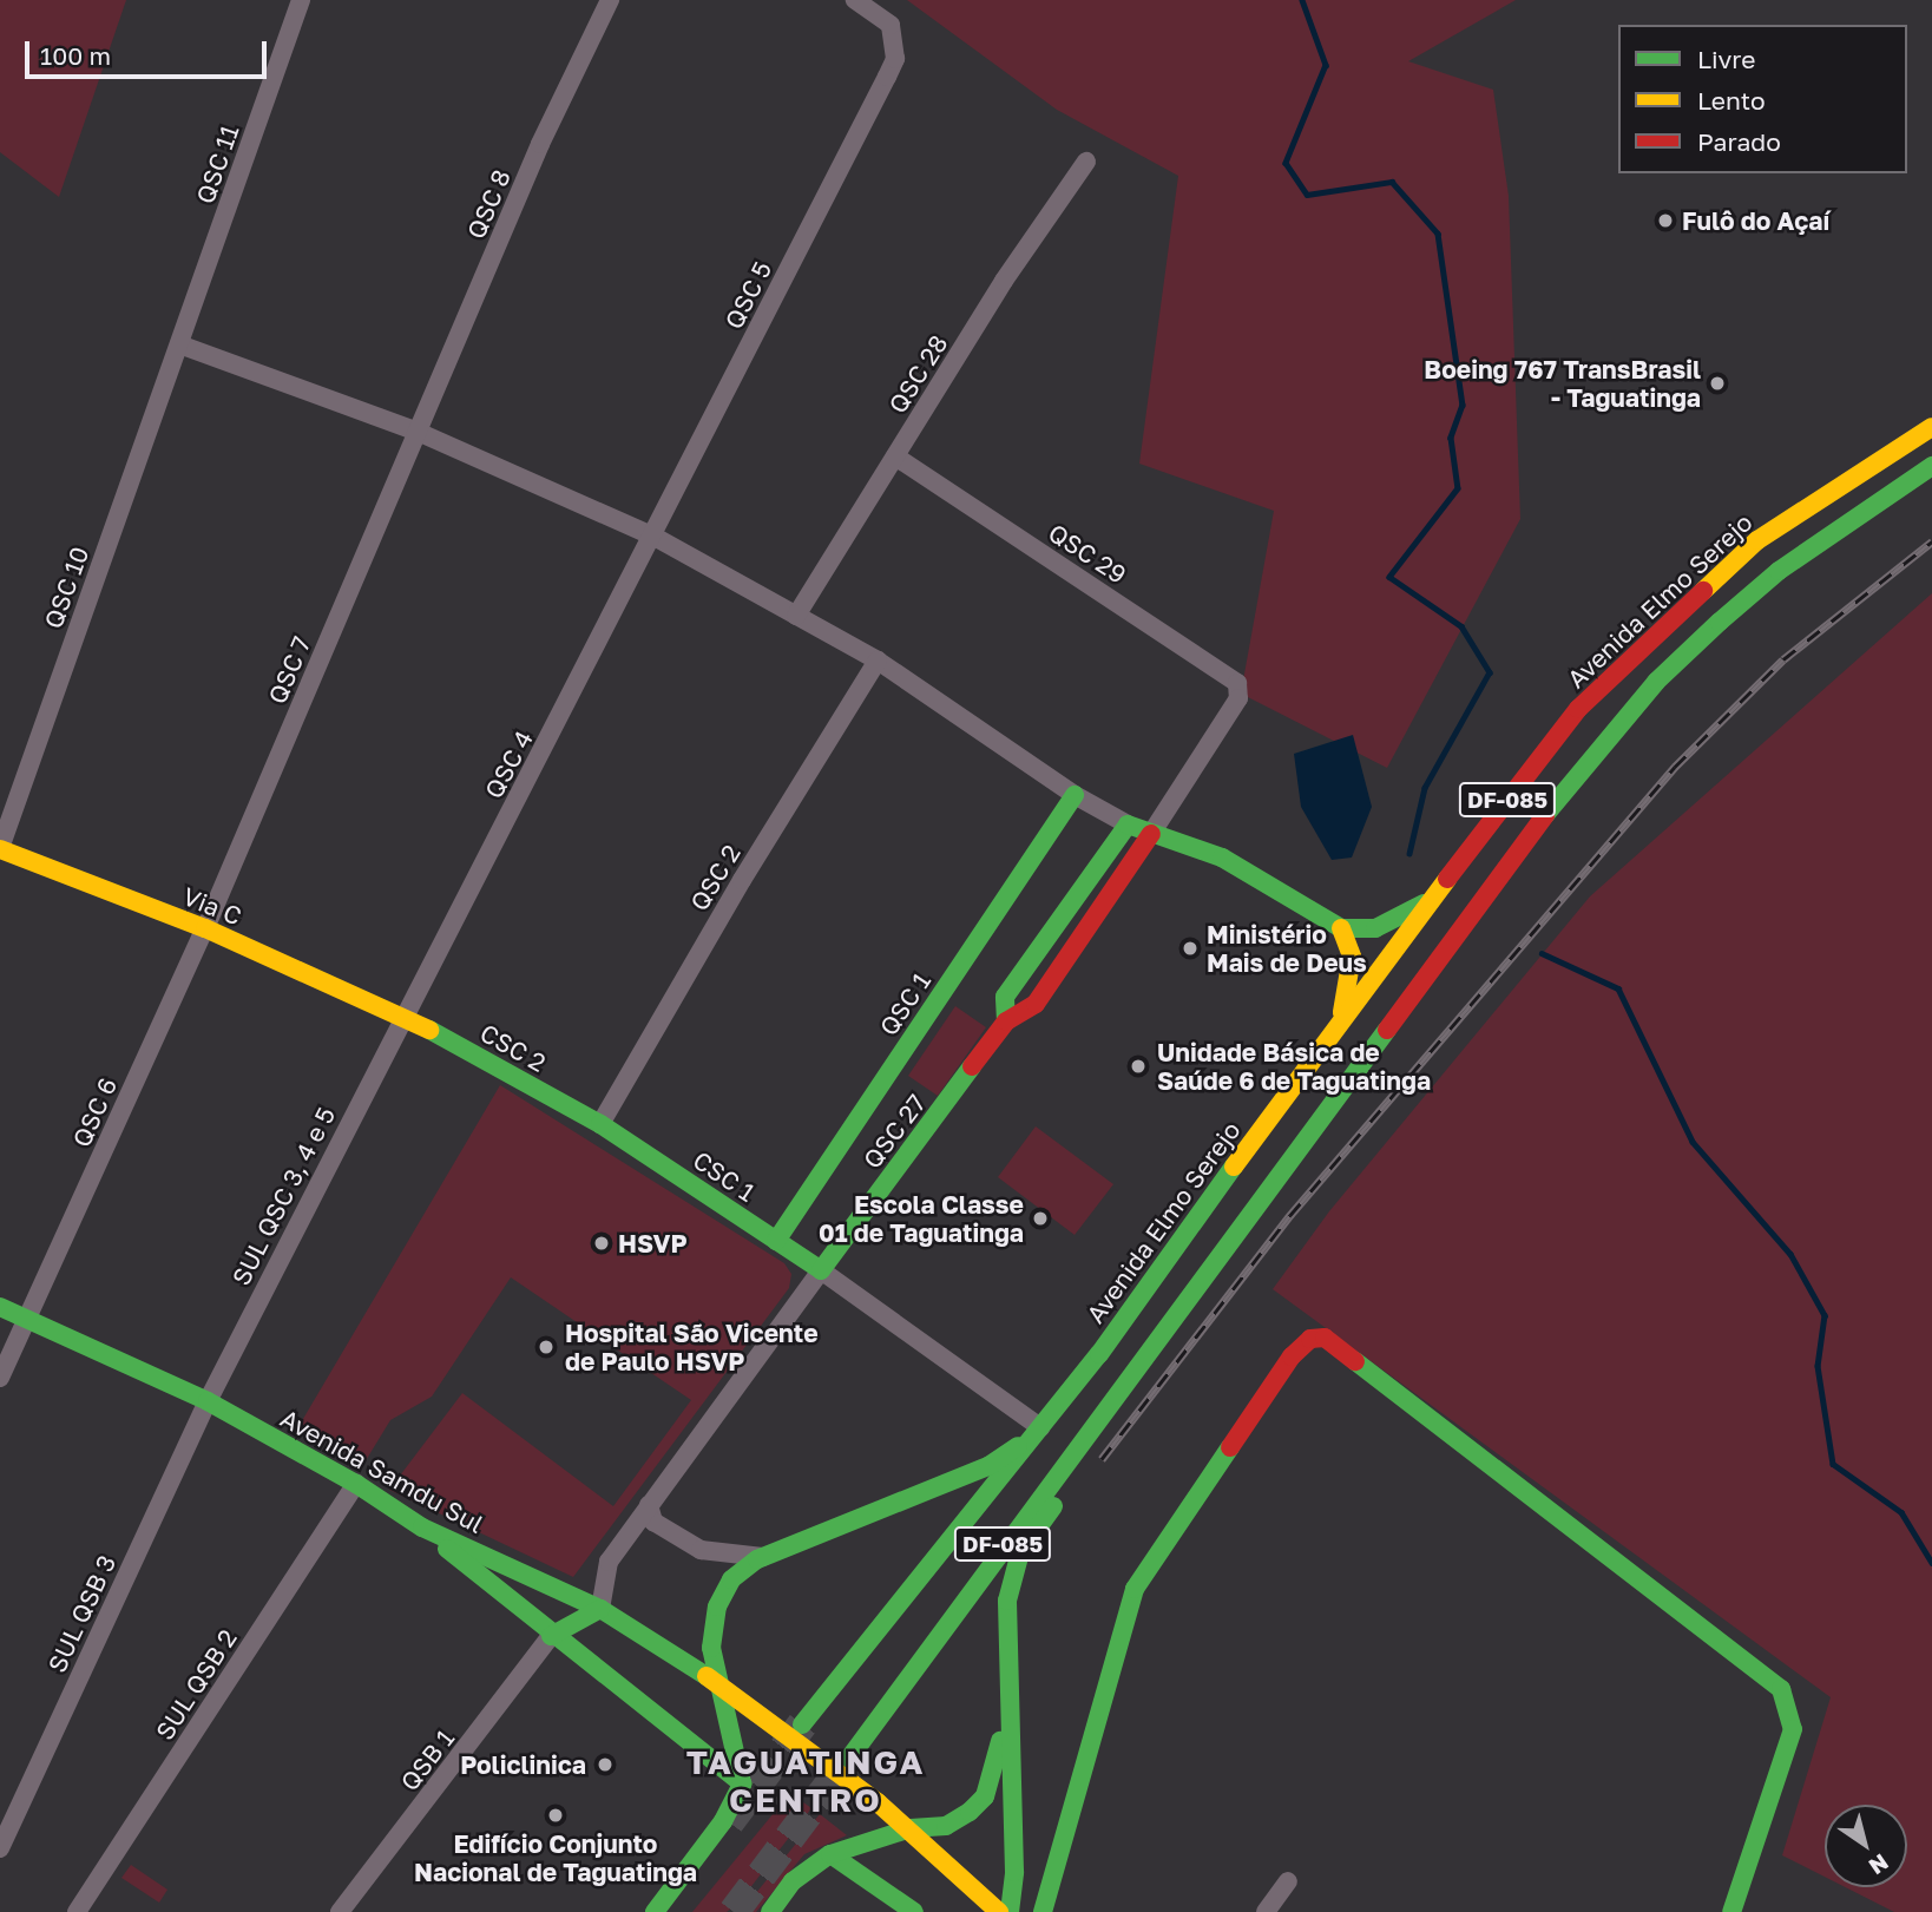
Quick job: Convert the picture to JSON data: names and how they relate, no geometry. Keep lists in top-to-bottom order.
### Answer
{
  "streets": {
    "main road": [
      "Avenida Elmo Serejo",
      "DF-085",
      "Via C",
      "QSC 1",
      "CSC 2",
      "QSC 27",
      "CSC 1",
      "Avenida Samdu Sul"
    ],
    "street": [
      "QSC 11",
      "QSC 8",
      "QSC 5",
      "QSC 28",
      "QSC 29",
      "QSC 10",
      "QSC 7",
      "QSC 4",
      "QSC 2",
      "QSC 6",
      "SUL QSC 3, 4 e 5",
      "SUL QSB 3",
      "SUL QSB 2",
      "QSB 1"
    ]
  },
  "crossings": [
    ["QSC 11", "QSC 10"],
    ["QSC 8", "QSC 7"],
    ["QSC 5", "QSC 4"],
    ["QSC 28", "QSC 29"],
    ["QSC 29", "QSC 27"],
    ["QSC 10", "Via C"],
    ["QSC 7", "Via C"],
    ["QSC 7", "QSC 6"],
    ["QSC 4", "Via C"],
    ["QSC 4", "CSC 2"],
    ["QSC 4", "SUL QSC 3, 4 e 5"],
    ["QSC 2", "CSC 2"],
    ["QSC 2", "CSC 1"],
    ["Via C", "CSC 2"],
    ["Via C", "QSC 6"],
    ["Via C", "SUL QSC 3, 4 e 5"],
    ["QSC 1", "CSC 1"],
    ["CSC 2", "CSC 1"],
    ["CSC 2", "SUL QSC 3, 4 e 5"],
    ["QSC 6", "Avenida Samdu Sul"],
    ["QSC 27", "CSC 1"],
    ["SUL QSC 3, 4 e 5", "Avenida Samdu Sul"],
    ["SUL QSC 3, 4 e 5", "SUL QSB 3"],
    ["Avenida Samdu Sul", "SUL QSB 3"],
    ["Avenida Samdu Sul", "SUL QSB 2"]
  ],
  "districts": ["TAGUATINGA CENTRO"],
  "places": [
    "Fulô do Açaí",
    "Boeing 767 TransBrasil - Taguatinga",
    "Ministério Mais de Deus",
    "Unidade Básica de Saúde 6 de Taguatinga",
    "Escola Classe 01 de Taguatinga",
    "HSVP",
    "Hospital São Vicente de Paulo HSVP",
    "Policlinica",
    "Edifício Conjunto Nacional de Taguatinga"
  ],
  "legend": ["Livre", "Lento", "Parado"],
  "scale_bar": "100 m",
  "north": "bottom right"
}
